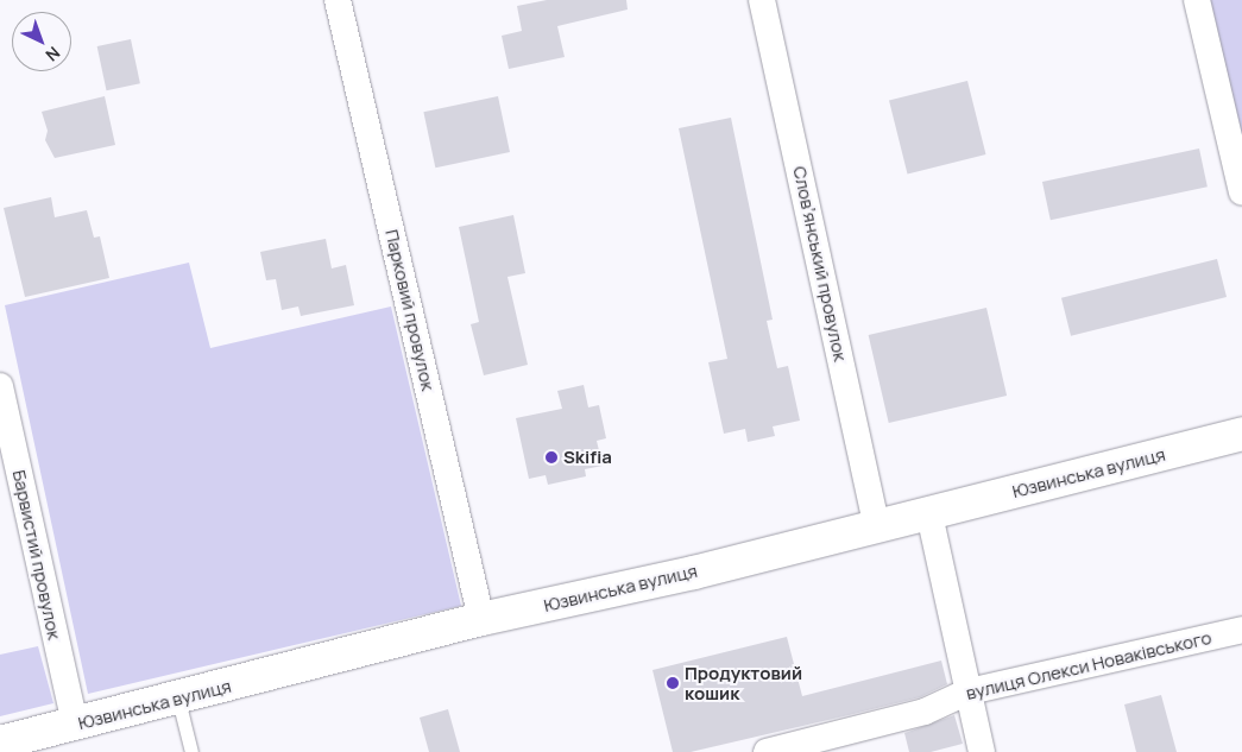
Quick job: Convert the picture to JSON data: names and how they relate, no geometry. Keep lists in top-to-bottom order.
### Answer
{
  "streets": {
    "main road": ["Юзвинська вулиця"],
    "street": [
      "Словʼянський провулок",
      "Парковий провулок",
      "Барвистий провулок",
      "вулиця Олекси Новаківського"
    ]
  },
  "crossings": [
    ["Словʼянський провулок", "Юзвинська вулиця"],
    ["Парковий провулок", "Юзвинська вулиця"],
    ["Юзвинська вулиця", "Барвистий провулок"]
  ],
  "places": ["Skifia", "Продуктовий кошик"],
  "north": "bottom right"
}
